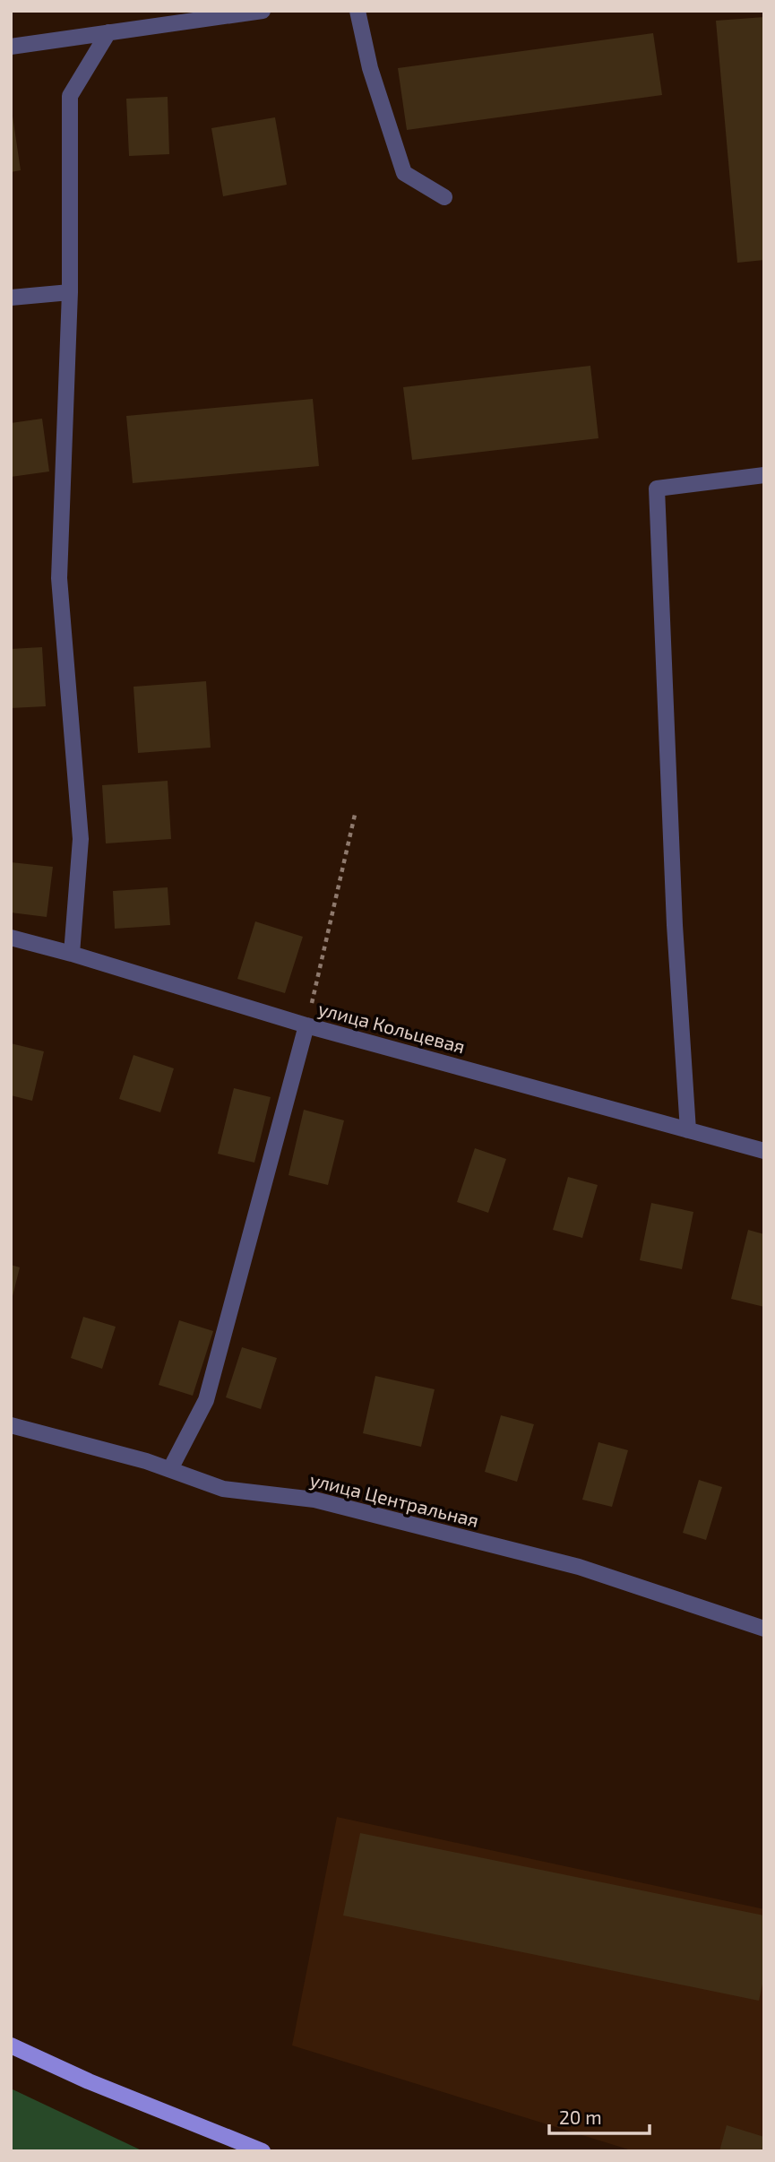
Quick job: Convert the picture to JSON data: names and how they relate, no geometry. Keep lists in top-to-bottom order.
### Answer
{
  "streets": {
    "street": ["улица Кольцевая", "улица Центральная"]
  },
  "scale_bar": "20 m"
}
